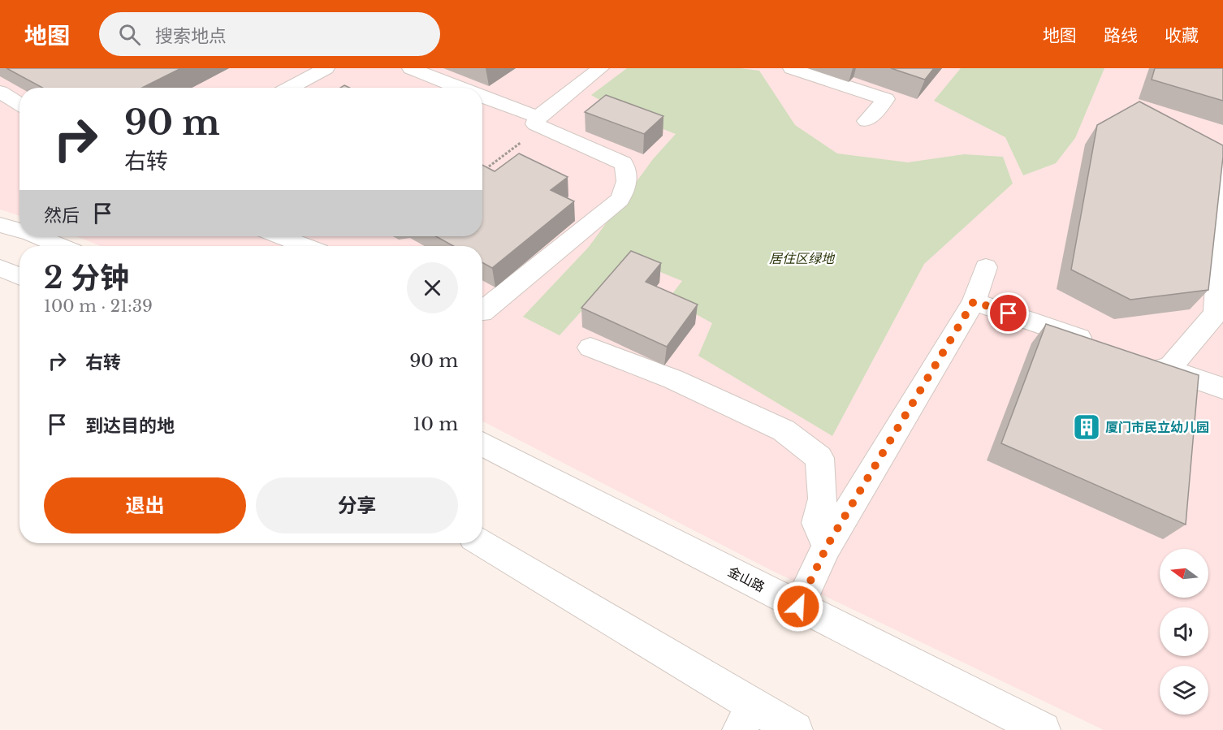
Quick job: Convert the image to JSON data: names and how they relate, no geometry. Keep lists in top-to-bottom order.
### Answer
{
  "streets": {
    "street": ["金山路"]
  },
  "parks": ["居住区绿地"],
  "places": {
    "building": ["厦门市民立幼儿园"]
  },
  "north": "left",
  "page": {
    "header": "地图",
    "search": "搜索地点",
    "nav": ["地图", "路线", "收藏"],
    "turn": ["90 m", "右转"],
    "then": "然后",
    "heading": ["2 分钟", "100 m · 21:39"],
    "list": [
      {
        "name": "右转",
        "value": "90 m"
      },
      {
        "name": "到达目的地",
        "value": "10 m"
      }
    ],
    "buttons": ["退出", "分享"]
  }
}
